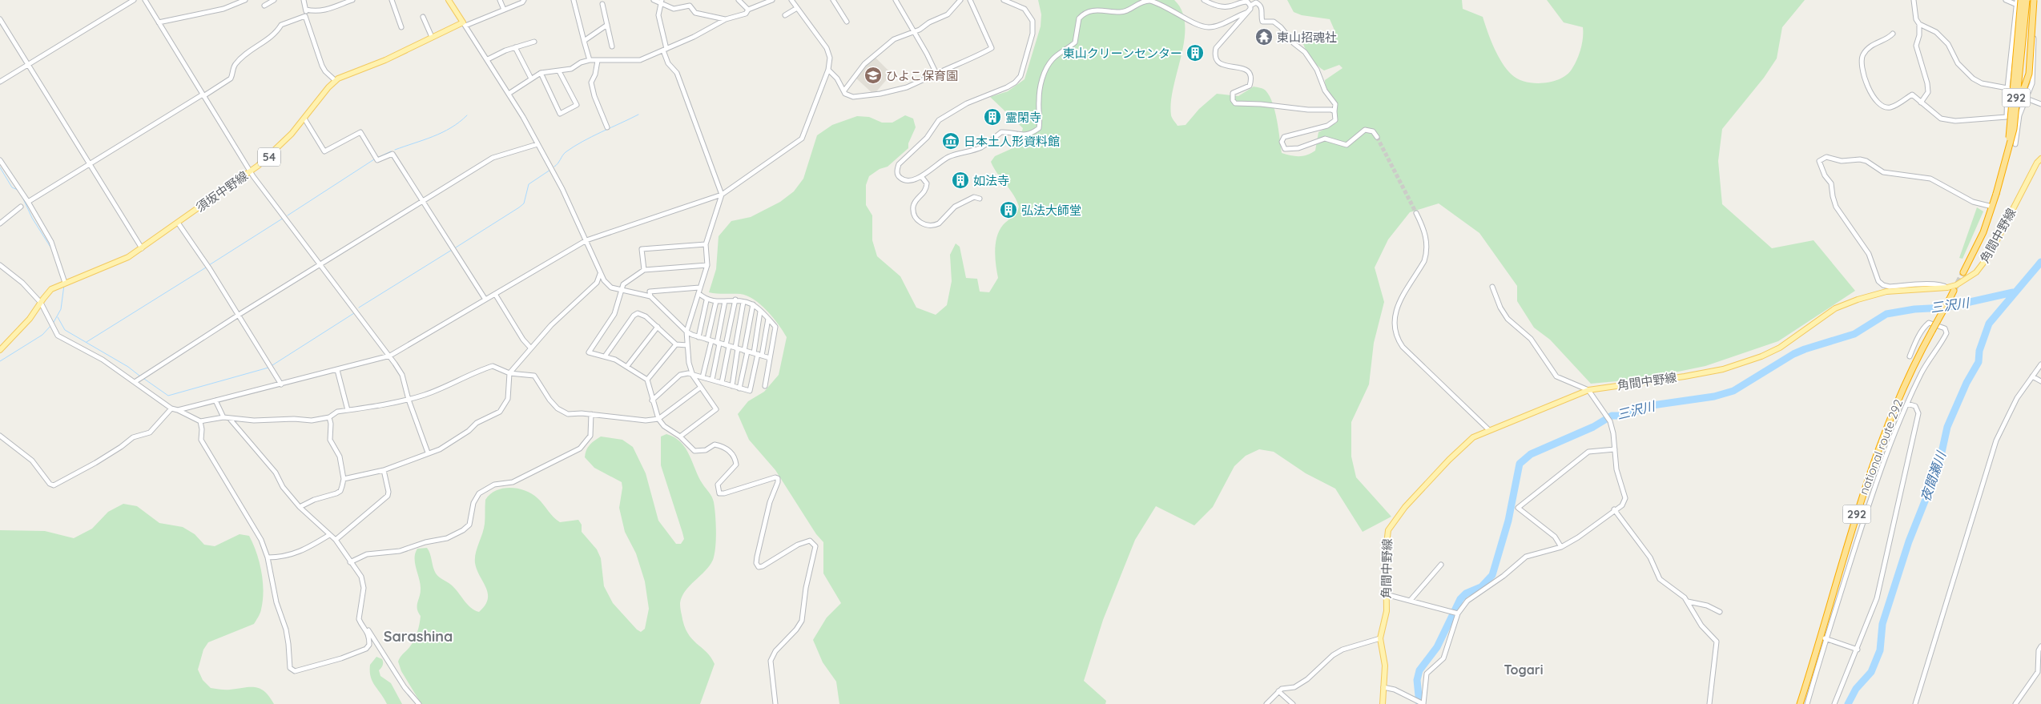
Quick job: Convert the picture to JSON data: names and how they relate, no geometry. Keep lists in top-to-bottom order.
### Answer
{
  "streets": {
    "highway": ["292", "national route 292"],
    "main road": ["54", "須坂中野線", "角間中野線"]
  },
  "districts": ["Sarashina", "Togari"],
  "water": ["三沢川", "夜間瀬川"],
  "places": {
    "temple": ["東山招魂社"],
    "building": [
      "東山クリーンセンター",
      "霊閑寺",
      "如法寺",
      "弘法大師堂"
    ],
    "school or university": ["ひよこ保育園"],
    "museum": ["日本土人形資料館"]
  }
}
